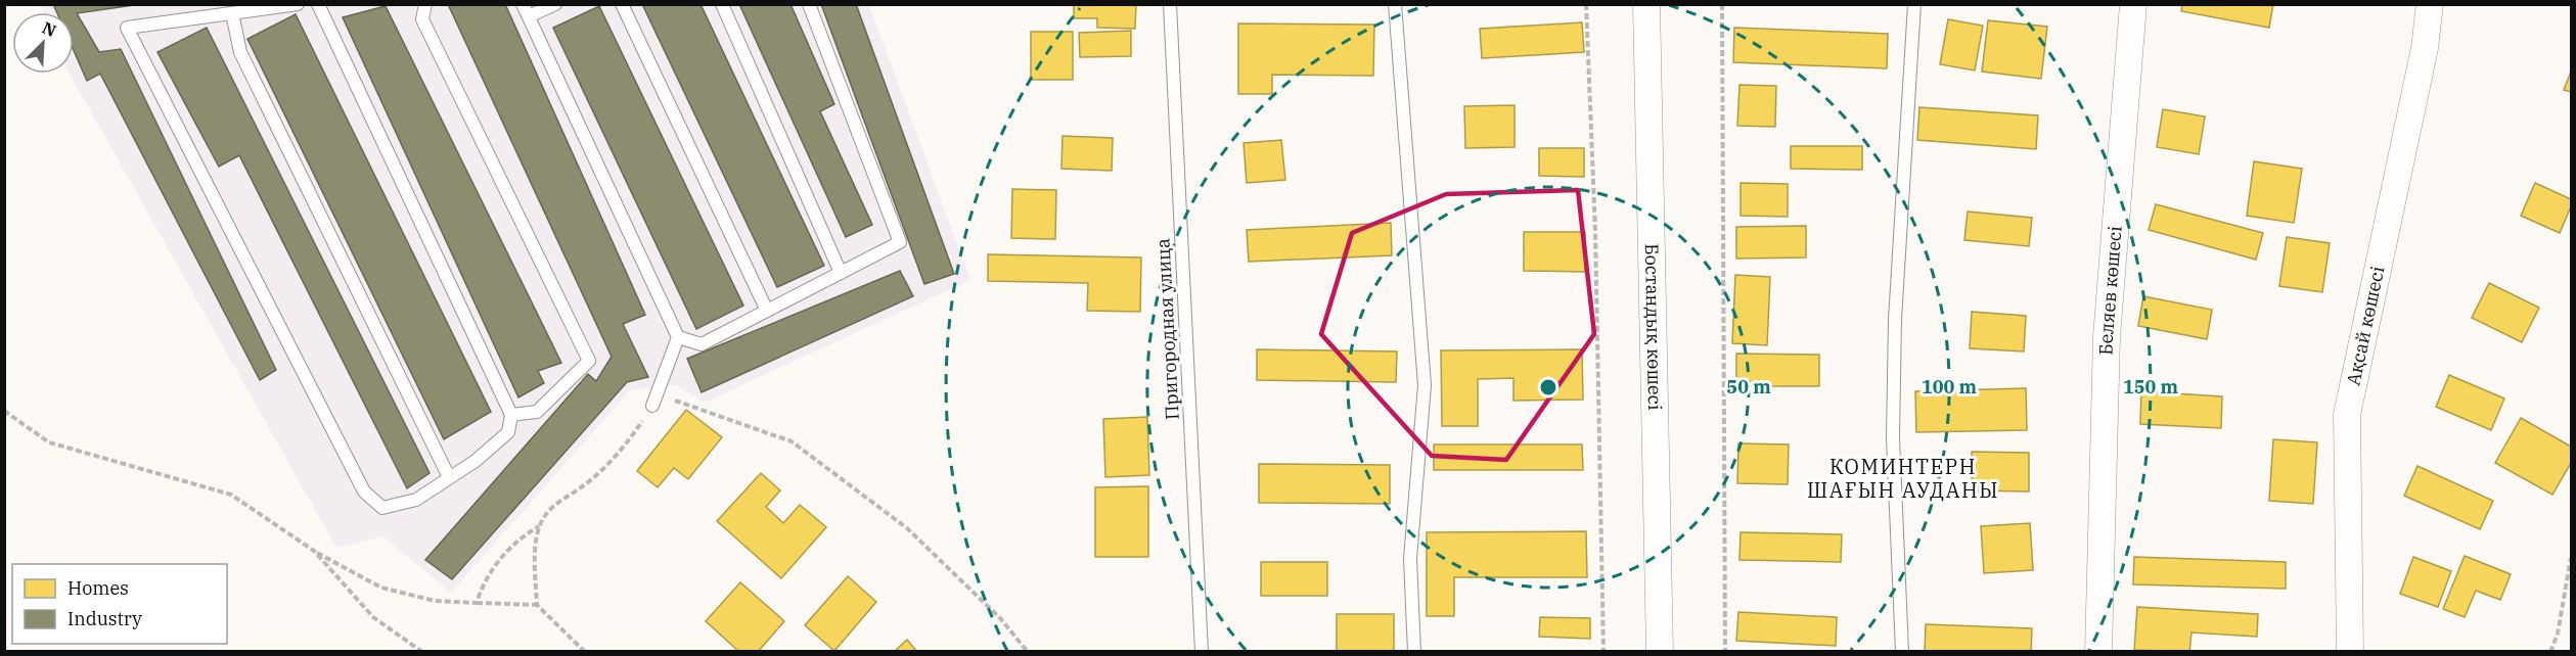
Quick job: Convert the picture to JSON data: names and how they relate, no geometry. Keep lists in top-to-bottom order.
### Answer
{
  "streets": {
    "street": ["Беляев көшесі", "Ақсай көшесі", "Бостандық көшесі"],
    "lane": ["Пригородная улица"]
  },
  "districts": ["КОМИНТЕРН ШАҒЫН АУДАНЫ"],
  "legend": ["Homes", "Industry"],
  "north": "top right",
  "rings": ["50 m", "100 m", "150 m"]
}
